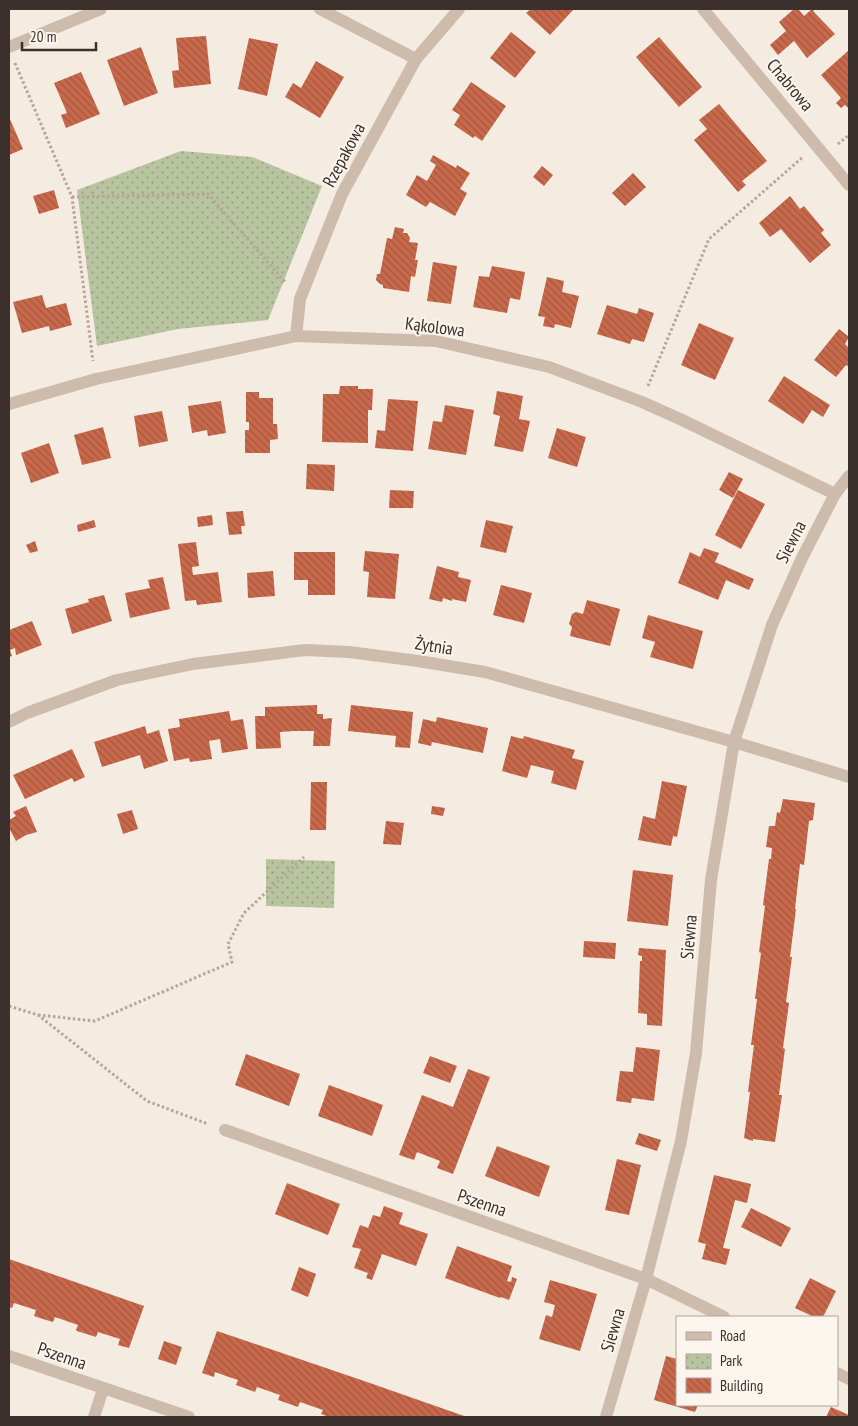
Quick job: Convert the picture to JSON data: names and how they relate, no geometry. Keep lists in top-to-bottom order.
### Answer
{
  "streets": {
    "street": [
      "Chabrowa",
      "Rzepakowa",
      "Kąkolowa",
      "Siewna",
      "Żytnia",
      "Pszenna"
    ]
  },
  "crossings": [
    ["Rzepakowa", "Kąkolowa"],
    ["Kąkolowa", "Siewna"],
    ["Siewna", "Żytnia"],
    ["Siewna", "Pszenna"]
  ],
  "legend": ["Road", "Park", "Building"],
  "scale_bar": "20 m"
}
